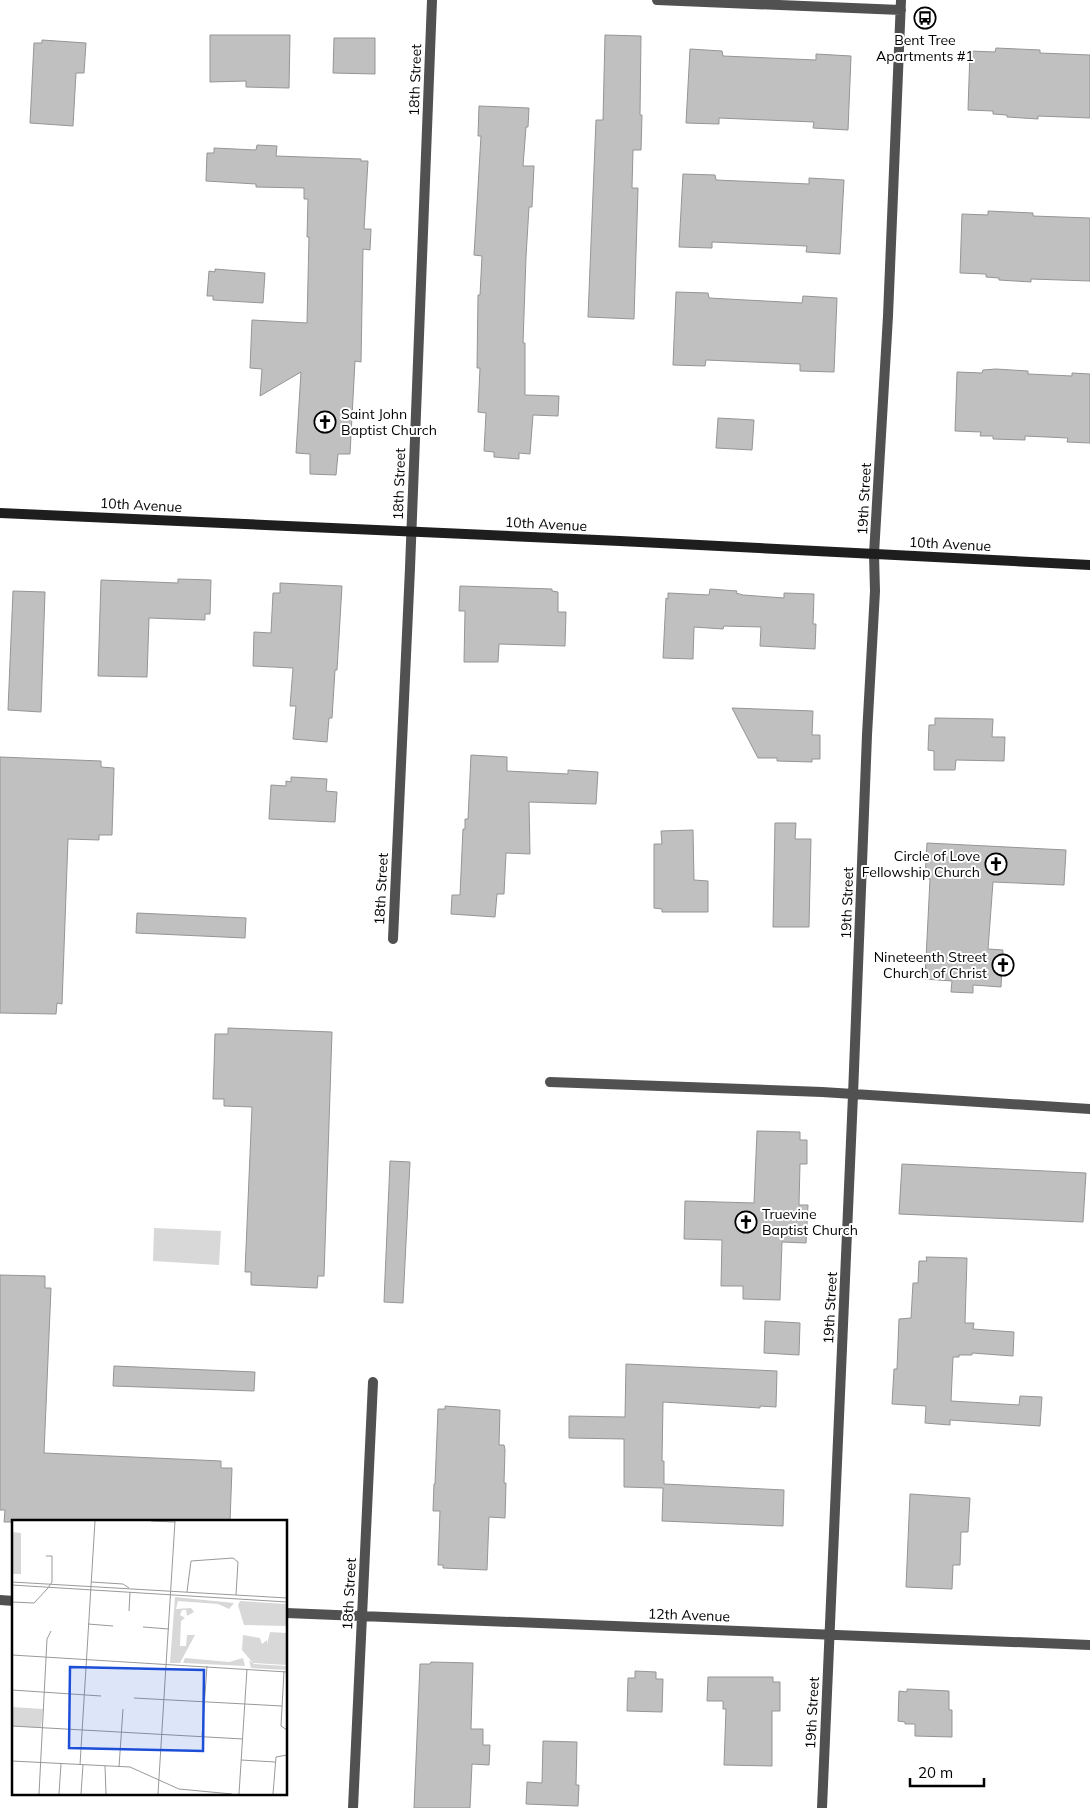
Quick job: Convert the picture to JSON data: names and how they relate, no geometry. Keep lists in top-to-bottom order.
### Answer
{
  "streets": {
    "main road": ["10th Avenue"],
    "street": ["18th Street", "19th Street", "12th Avenue"]
  },
  "crossings": [
    ["18th Street", "10th Avenue"],
    ["18th Street", "12th Avenue"],
    ["19th Street", "10th Avenue"],
    ["19th Street", "12th Avenue"]
  ],
  "places": {
    "bus stop": ["Bent Tree Apartments #1"],
    "church": [
      "Saint John Baptist Church",
      "Circle of Love Fellowship Church",
      "Nineteenth Street Church of Christ",
      "Truevine Baptist Church"
    ]
  },
  "scale_bar": "20 m"
}
